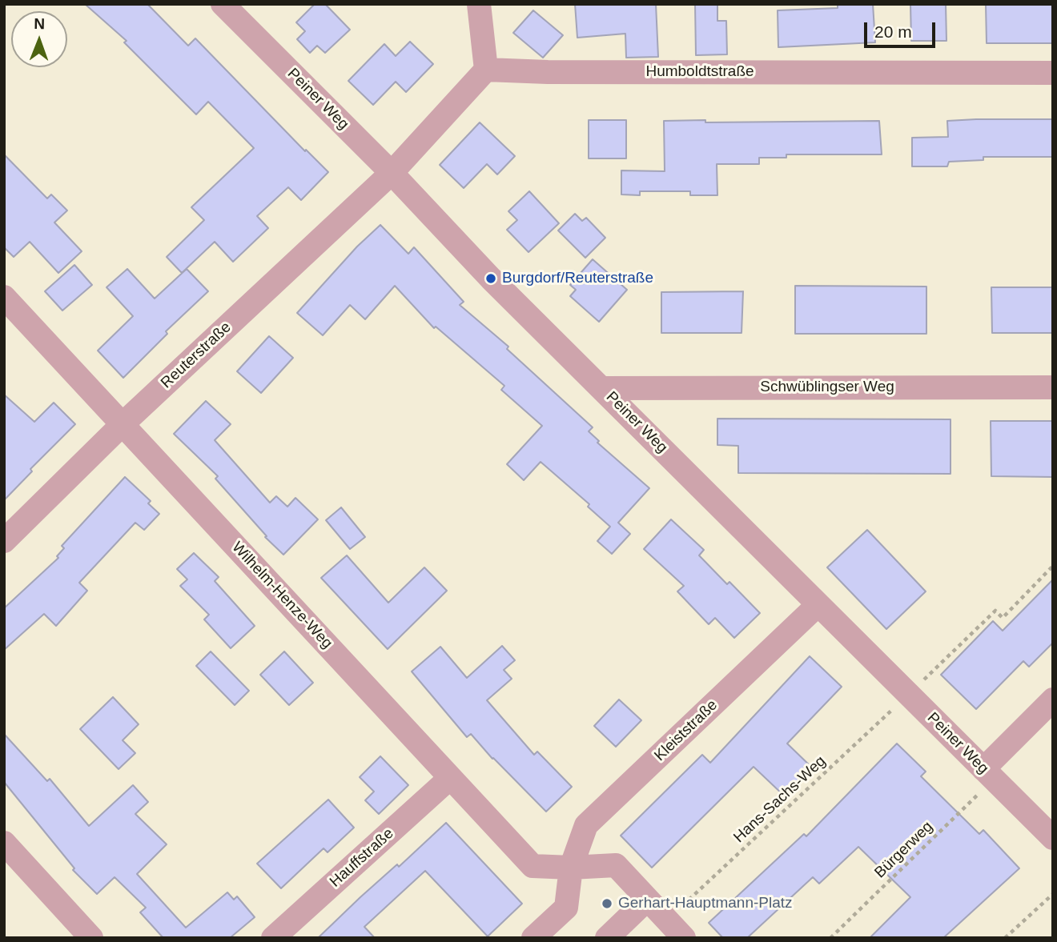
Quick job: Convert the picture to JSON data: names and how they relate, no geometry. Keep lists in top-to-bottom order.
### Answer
{
  "streets": {
    "street": [
      "Humboldtstraße",
      "Peiner Weg",
      "Reuterstraße",
      "Schwüblingser Weg",
      "Wilhelm-Henze-Weg",
      "Kleiststraße",
      "Hauffstraße"
    ],
    "path": ["Hans-Sachs-Weg", "Bürgerweg"]
  },
  "crossings": [
    ["Peiner Weg", "Reuterstraße"],
    ["Peiner Weg", "Schwüblingser Weg"],
    ["Peiner Weg", "Kleiststraße"],
    ["Peiner Weg", "Hans-Sachs-Weg"],
    ["Peiner Weg", "Bürgerweg"],
    ["Reuterstraße", "Wilhelm-Henze-Weg"],
    ["Wilhelm-Henze-Weg", "Kleiststraße"],
    ["Wilhelm-Henze-Weg", "Hauffstraße"]
  ],
  "places": ["Burgdorf/Reuterstraße", "Gerhart-Hauptmann-Platz"],
  "scale_bar": "20 m",
  "north": "top"
}
